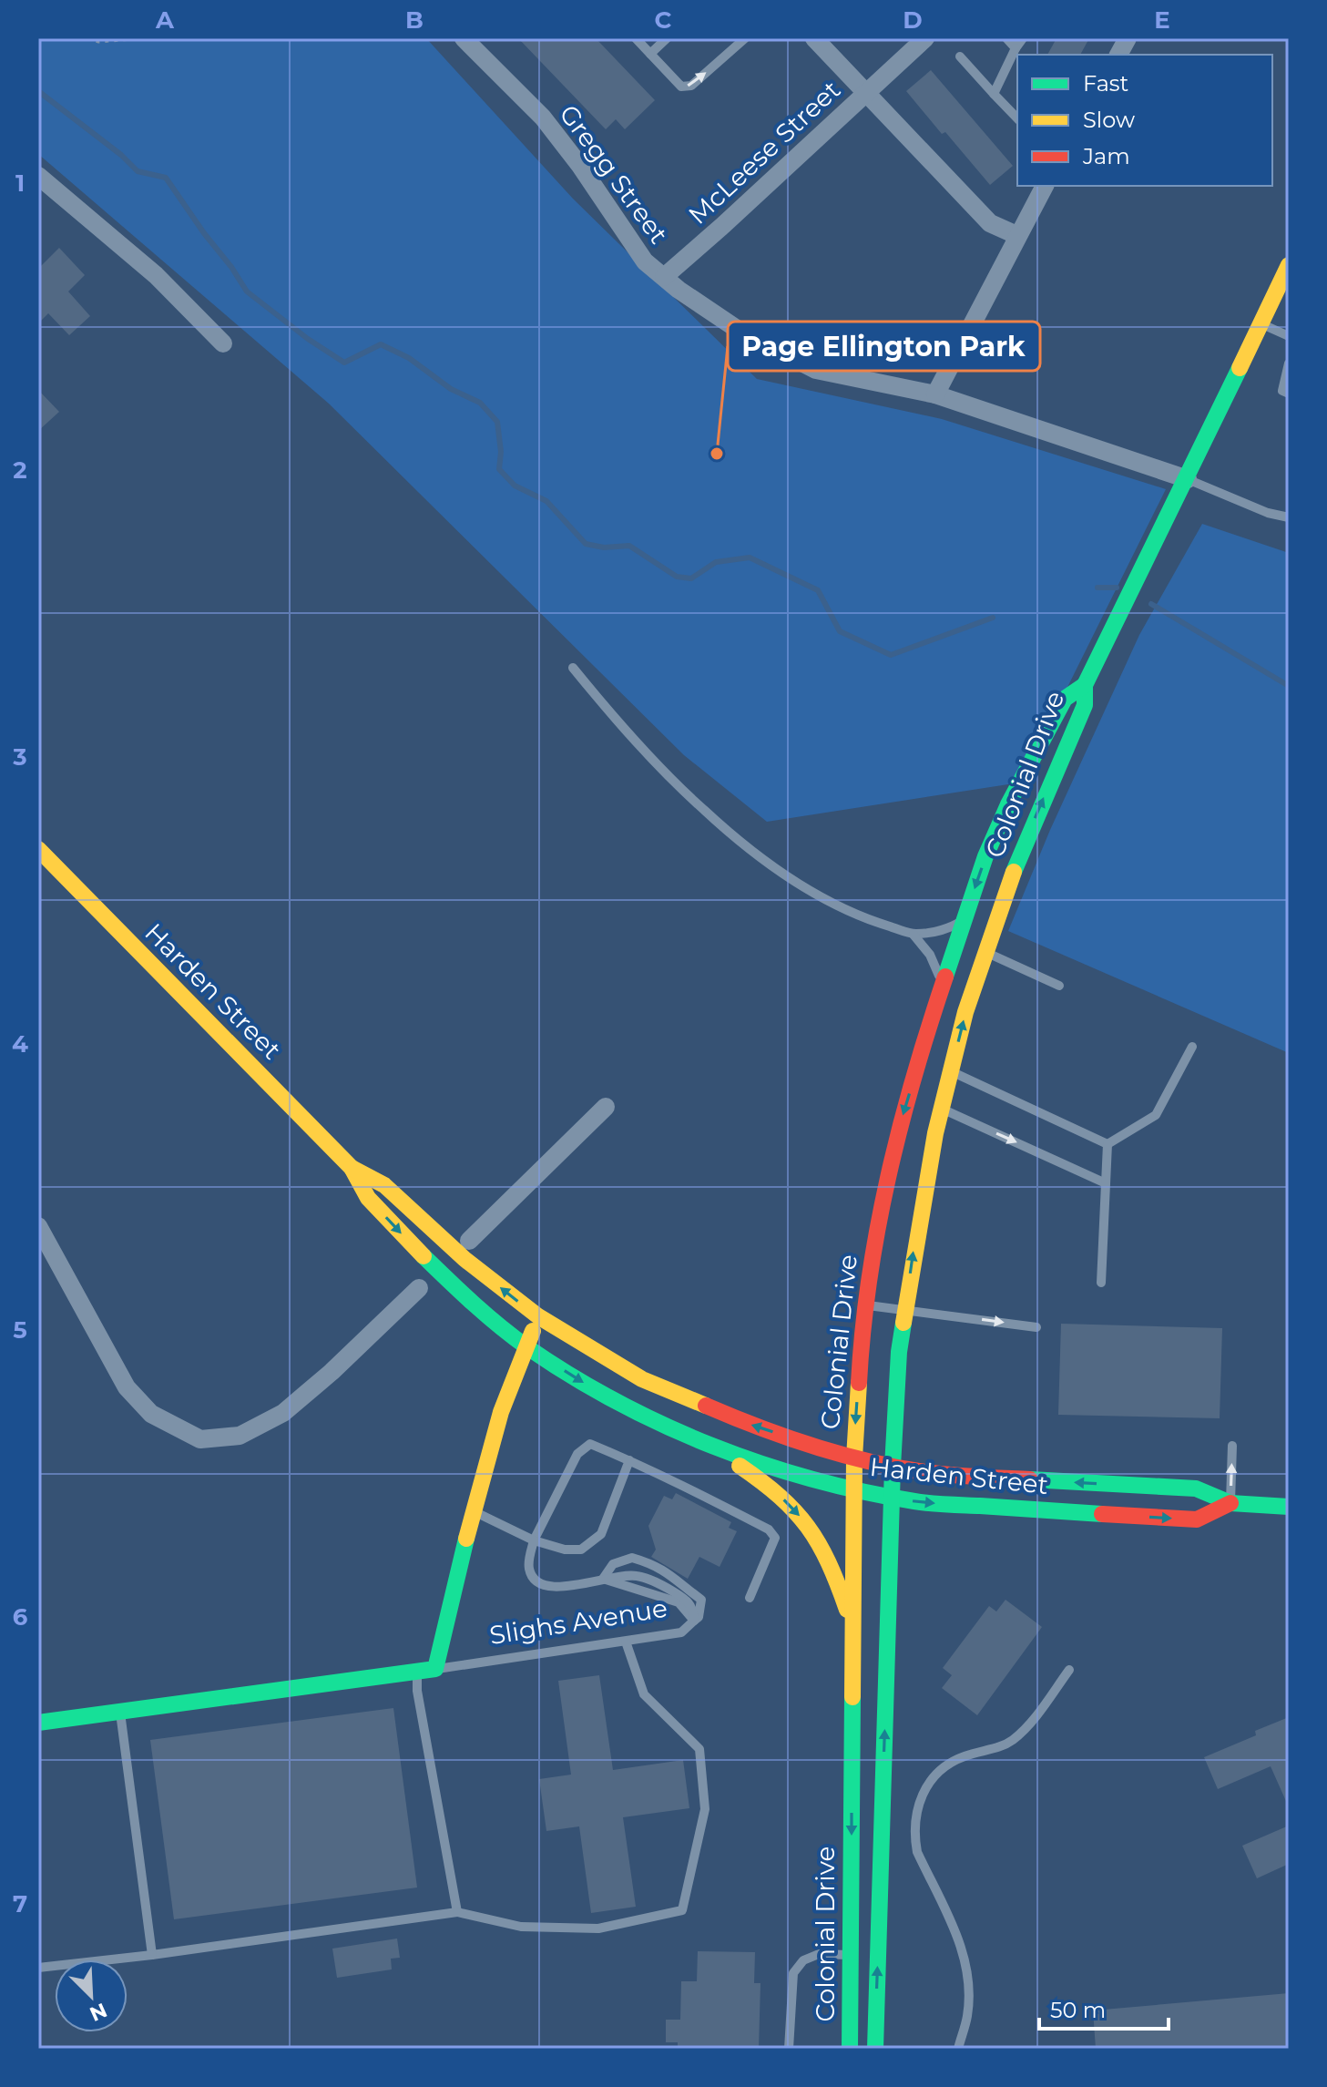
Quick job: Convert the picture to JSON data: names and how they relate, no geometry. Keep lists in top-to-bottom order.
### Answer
{
  "streets": {
    "main road": ["Colonial Drive", "Harden Street", "Slighs Avenue"],
    "street": ["McLeese Street", "Gregg Street"]
  },
  "crossings": [
    ["McLeese Street", "Gregg Street"],
    ["Gregg Street", "Colonial Drive"],
    ["Colonial Drive", "Harden Street"]
  ],
  "places": ["Page Ellington Park"],
  "legend": ["Fast", "Slow", "Jam"],
  "scale_bar": "50 m",
  "north": "bottom right",
  "grid": {
    "columns": [
      "A",
      "B",
      "C",
      "D",
      "E"
    ],
    "rows": [
      "1",
      "2",
      "3",
      "4",
      "5",
      "6",
      "7"
    ]
  }
}
